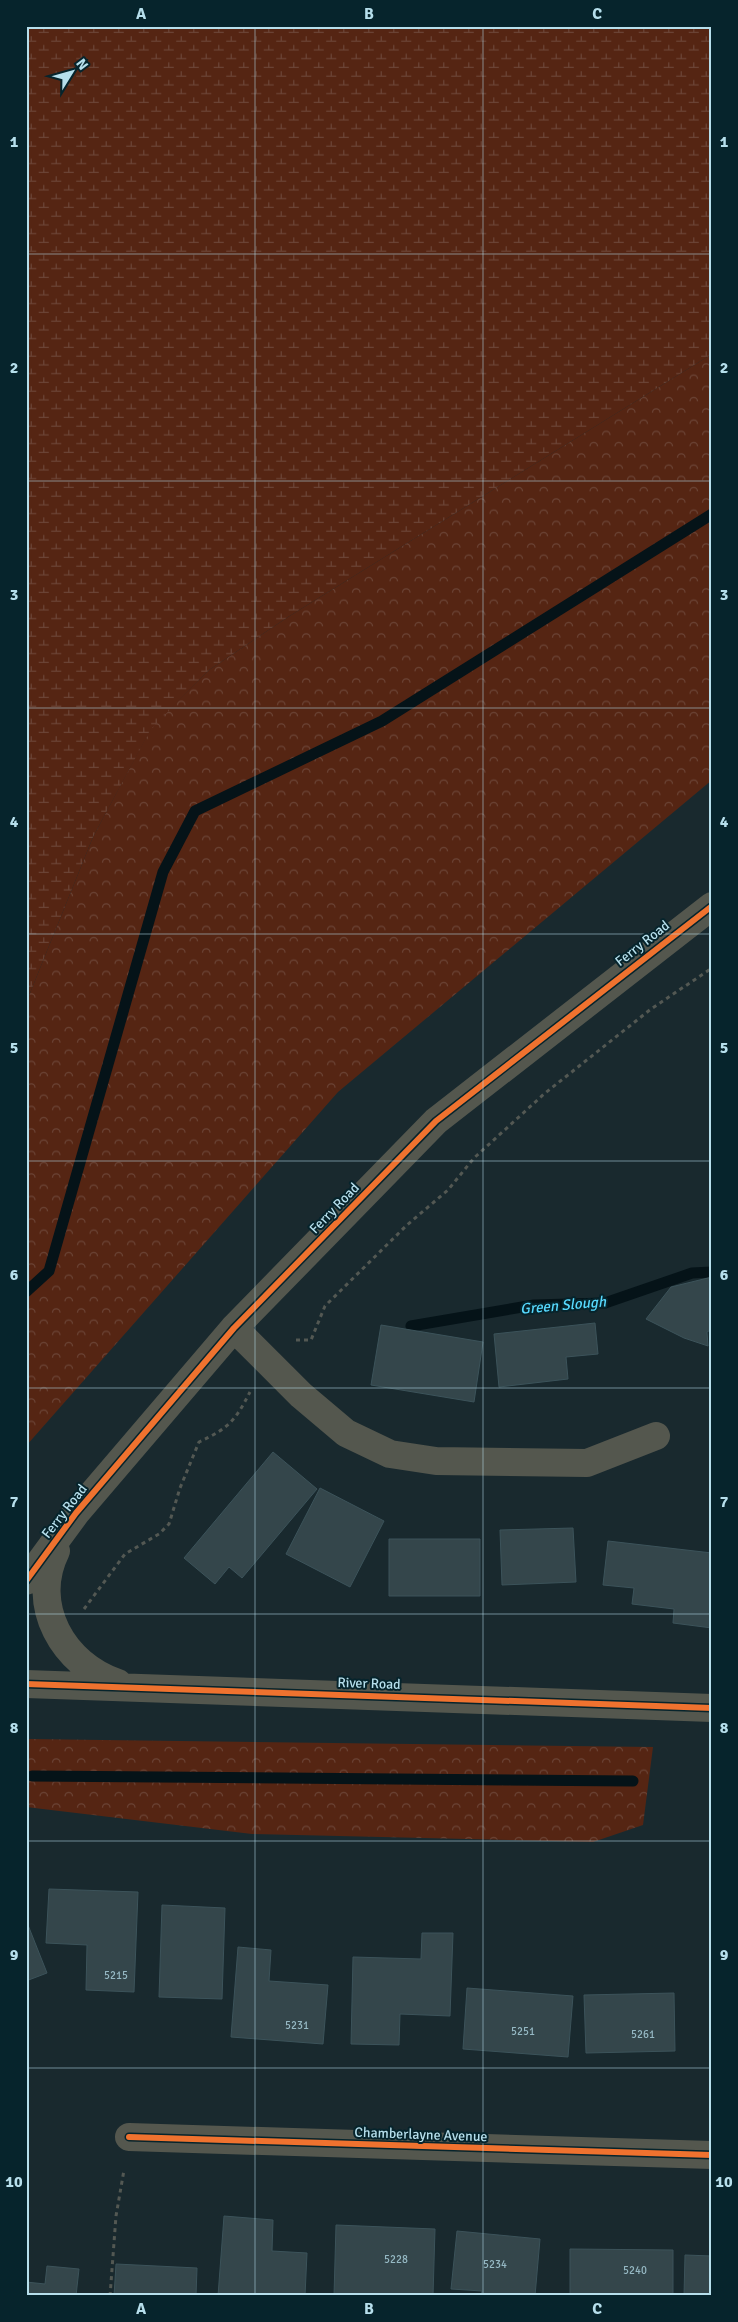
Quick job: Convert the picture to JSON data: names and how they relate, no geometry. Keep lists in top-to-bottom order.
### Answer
{
  "streets": {
    "street": ["Ferry Road", "River Road", "Chamberlayne Avenue"]
  },
  "water": ["Green Slough"],
  "house_numbers": [
    "5215",
    "5231",
    "5251",
    "5261",
    "5228",
    "5234",
    "5240"
  ],
  "north": "top right",
  "grid": {
    "columns": ["A", "B", "C"],
    "rows": [
      "1",
      "2",
      "3",
      "4",
      "5",
      "6",
      "7",
      "8",
      "9",
      "10"
    ]
  }
}
